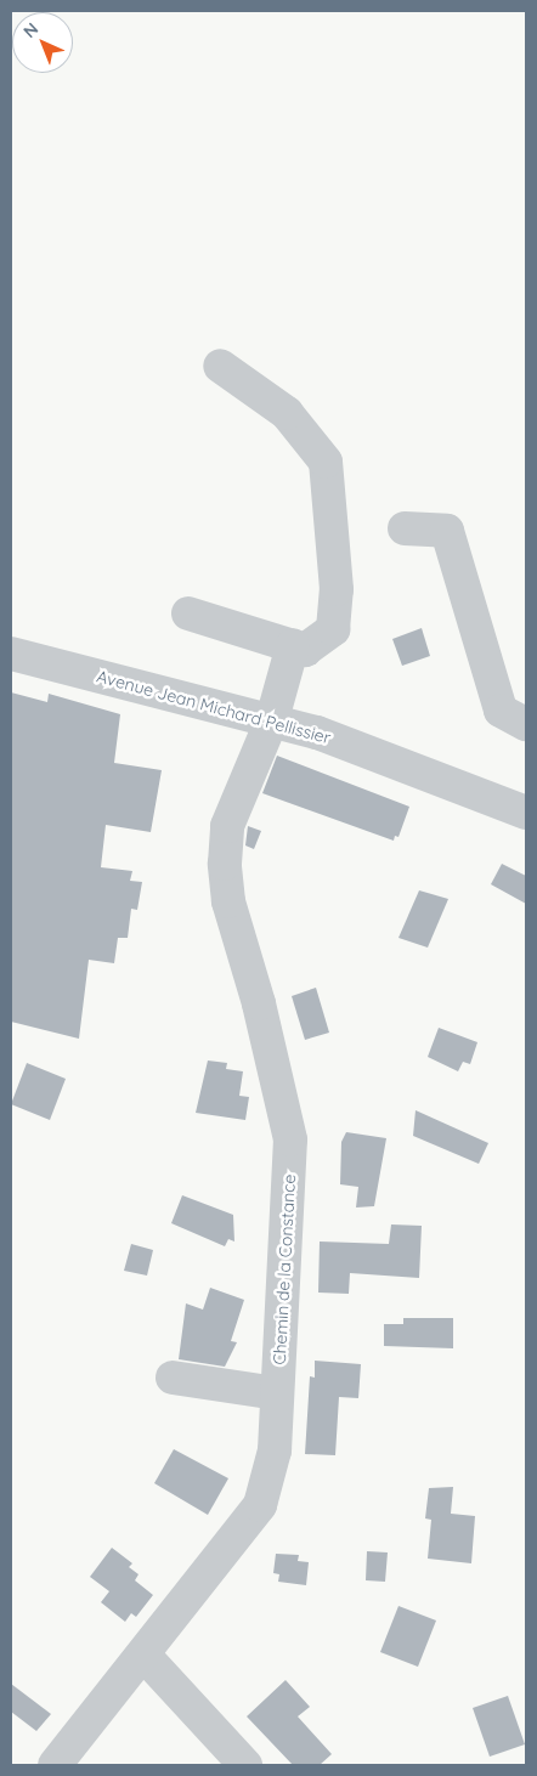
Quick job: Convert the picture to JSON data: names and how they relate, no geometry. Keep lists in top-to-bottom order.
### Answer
{
  "streets": {
    "street": ["Avenue Jean Michard Pellissier", "Chemin de la Constance"]
  },
  "crossings": [
    ["Avenue Jean Michard Pellissier", "Chemin de la Constance"]
  ],
  "north": "top left"
}
